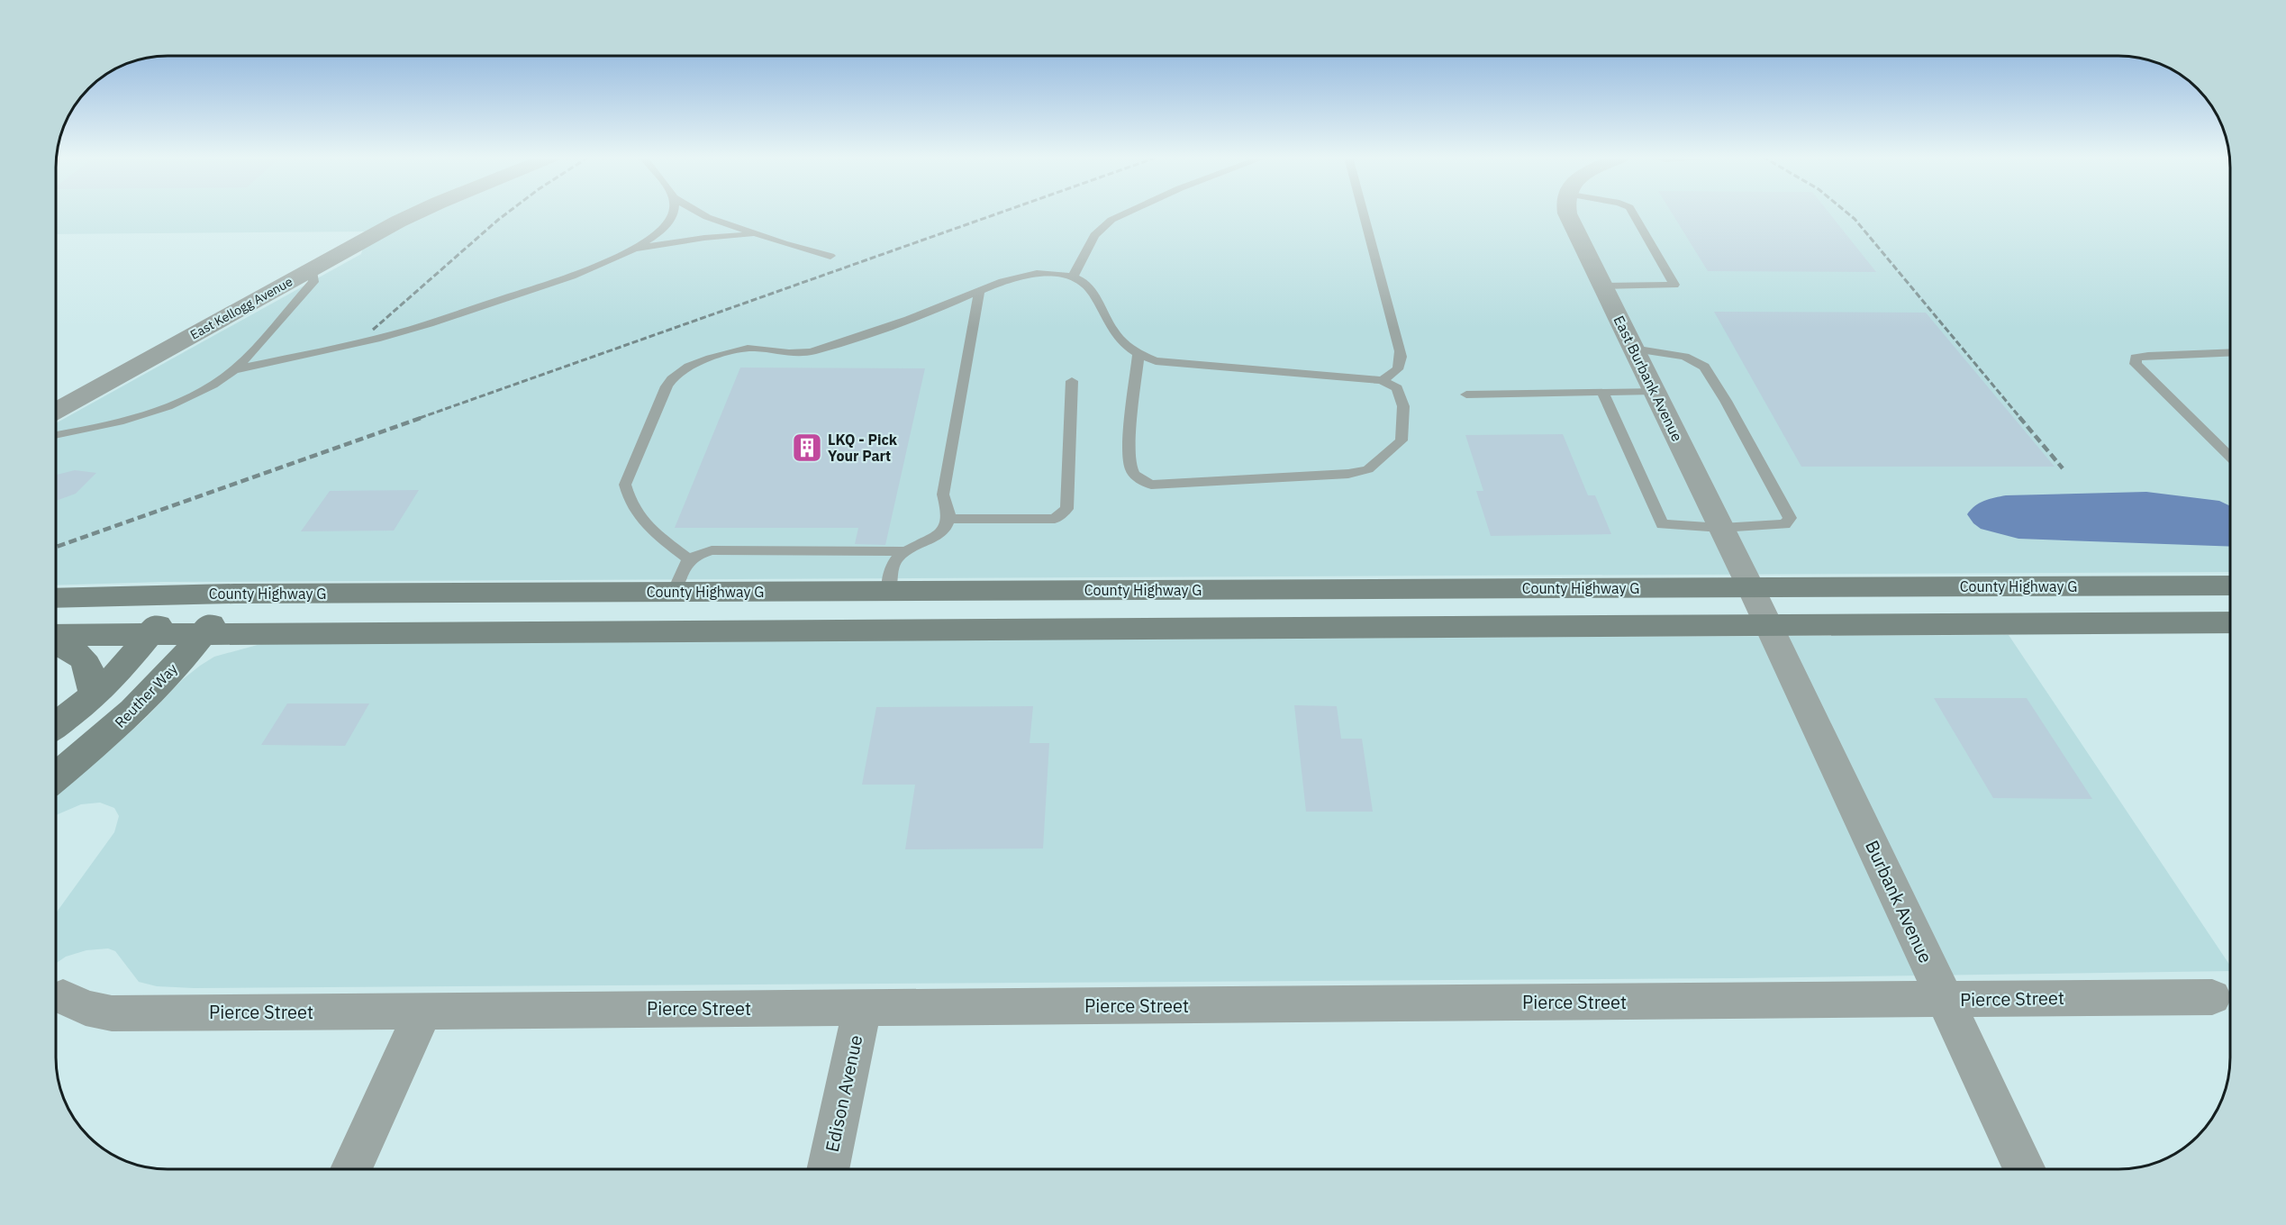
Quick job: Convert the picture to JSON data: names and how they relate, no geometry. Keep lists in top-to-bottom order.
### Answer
{
  "streets": {
    "main road": ["County Highway G", "Reuther Way"],
    "street": [
      "East Kellogg Avenue",
      "East Burbank Avenue",
      "Burbank Avenue",
      "Pierce Street",
      "Edison Avenue"
    ]
  },
  "crossings": [
    ["East Burbank Avenue", "County Highway G"],
    ["East Burbank Avenue", "Burbank Avenue"],
    ["County Highway G", "Reuther Way"],
    ["Burbank Avenue", "Pierce Street"],
    ["Pierce Street", "Edison Avenue"]
  ],
  "places": {
    "building": ["LKQ - Pick Your Part"]
  }
}
